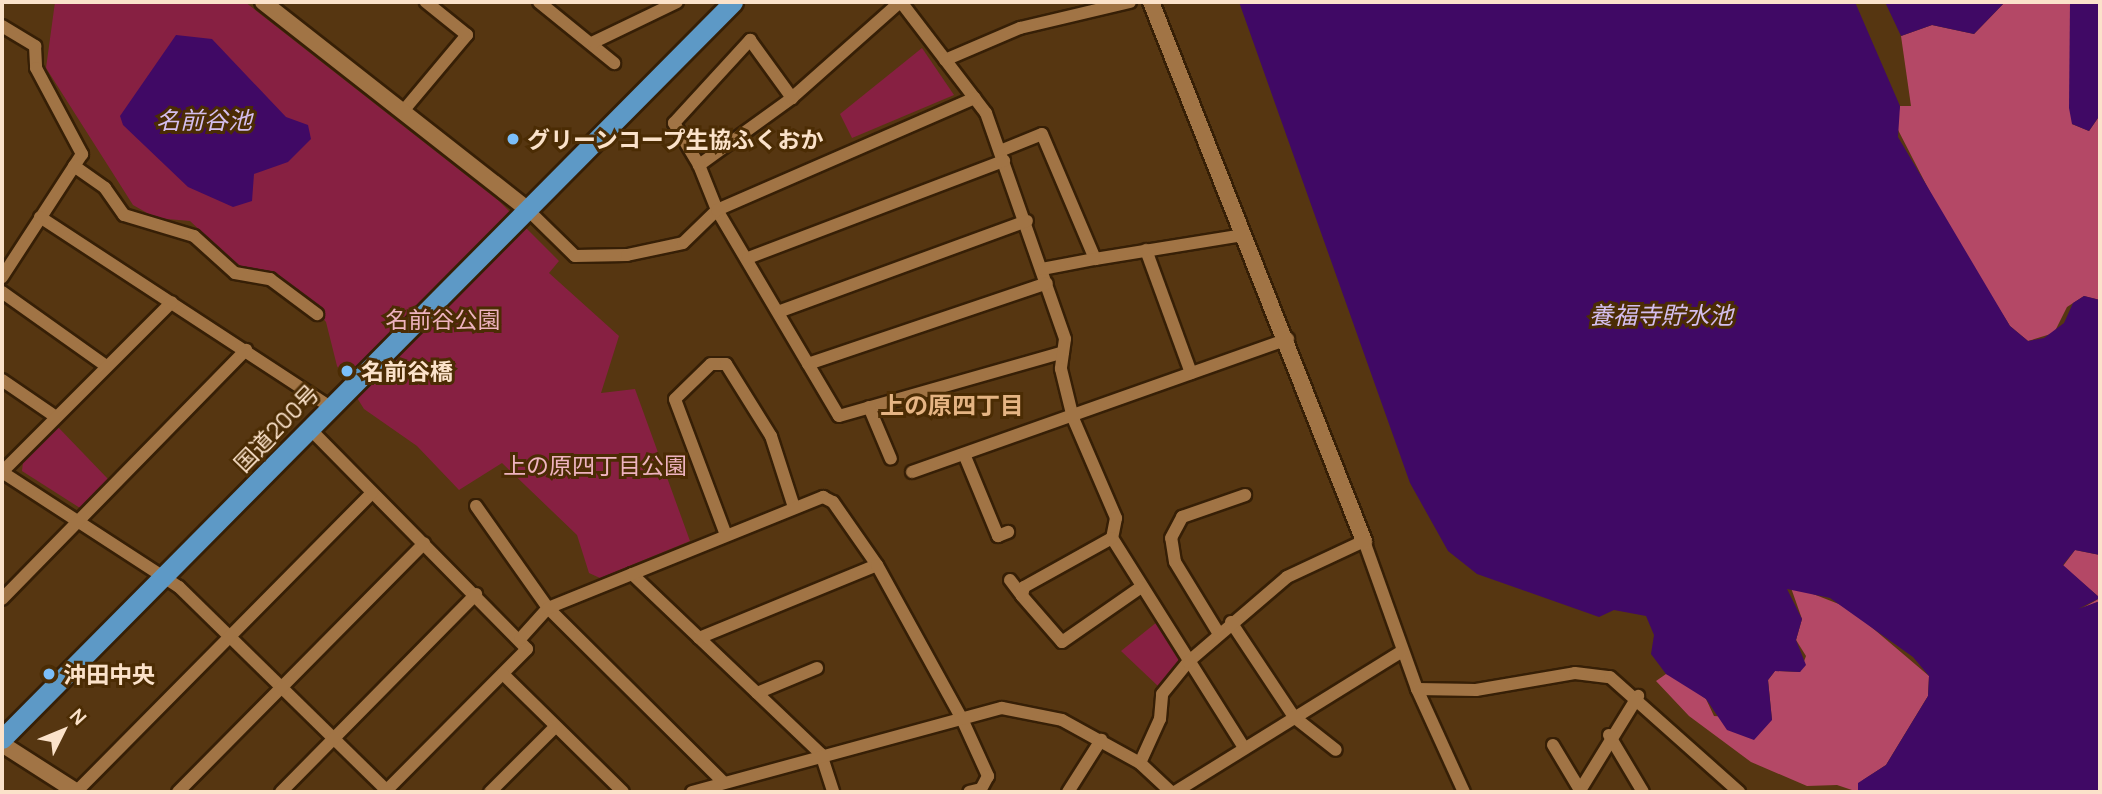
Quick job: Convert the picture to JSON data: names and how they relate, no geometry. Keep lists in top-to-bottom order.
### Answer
{
  "streets": {
    "highway": ["国道200号"]
  },
  "districts": ["上の原四丁目"],
  "water": ["名前谷池", "養福寺貯水池"],
  "parks": ["名前谷公園", "上の原四丁目公園"],
  "places": ["グリーンコープ生協ふくおか", "名前谷橋", "沖田中央"],
  "north": "top right"
}
